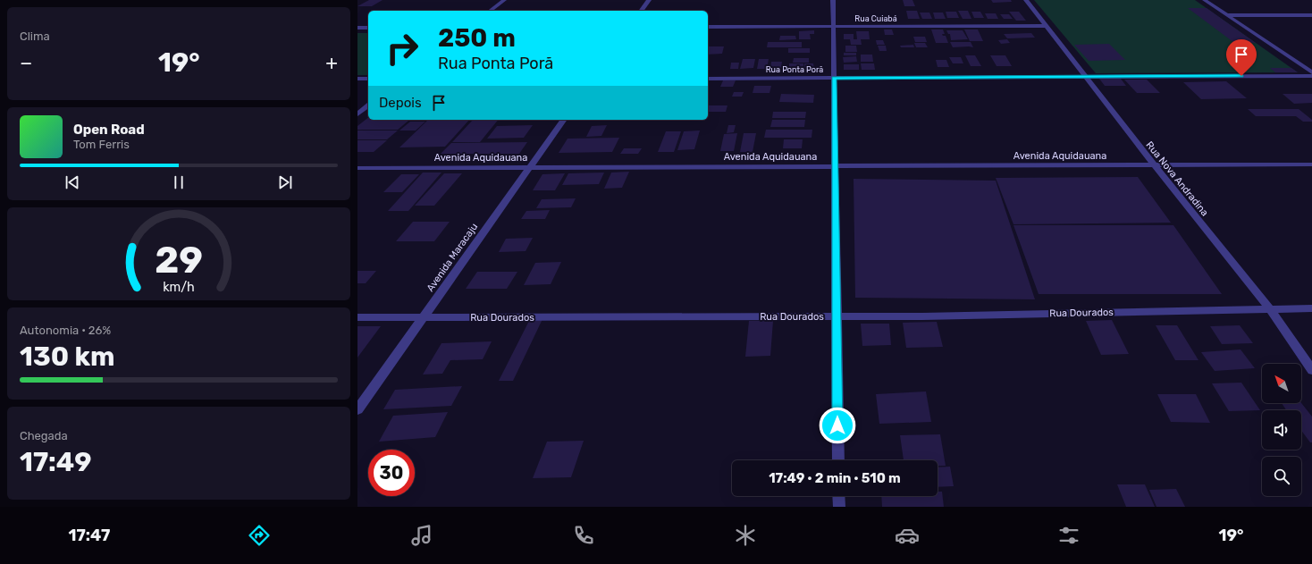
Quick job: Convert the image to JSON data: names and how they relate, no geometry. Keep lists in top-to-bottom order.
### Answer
{
  "streets": {
    "street": [
      "Rua Cuiabá",
      "Rua Ponta Porã",
      "Avenida Aquidauana",
      "Rua Nova Andradina",
      "Avenida Maracaju",
      "Rua Dourados"
    ]
  },
  "crossings": [
    ["Rua Cuiabá", "Rua Nova Andradina"],
    ["Rua Ponta Porã", "Rua Nova Andradina"],
    ["Avenida Aquidauana", "Rua Nova Andradina"],
    ["Avenida Aquidauana", "Avenida Maracaju"],
    ["Rua Nova Andradina", "Rua Dourados"],
    ["Avenida Maracaju", "Rua Dourados"]
  ],
  "north": "top left",
  "page": {
    "tile": [
      "Clima",
      ["Autonomia · 26%", "130 km"],
      ["Chegada", "17:49"]
    ],
    "turn": ["250 m", "Rua Ponta Porã"],
    "heat": ["−", "19°", "+"],
    "then": "Depois",
    "song": ["Open Road", "Tom Ferris"],
    "limit": "30",
    "trip": "17:49 · 2 min · 510 m",
    "tabs": ["17:47", "19°"],
    "gauge": ["29", "km/h"]
  }
}
